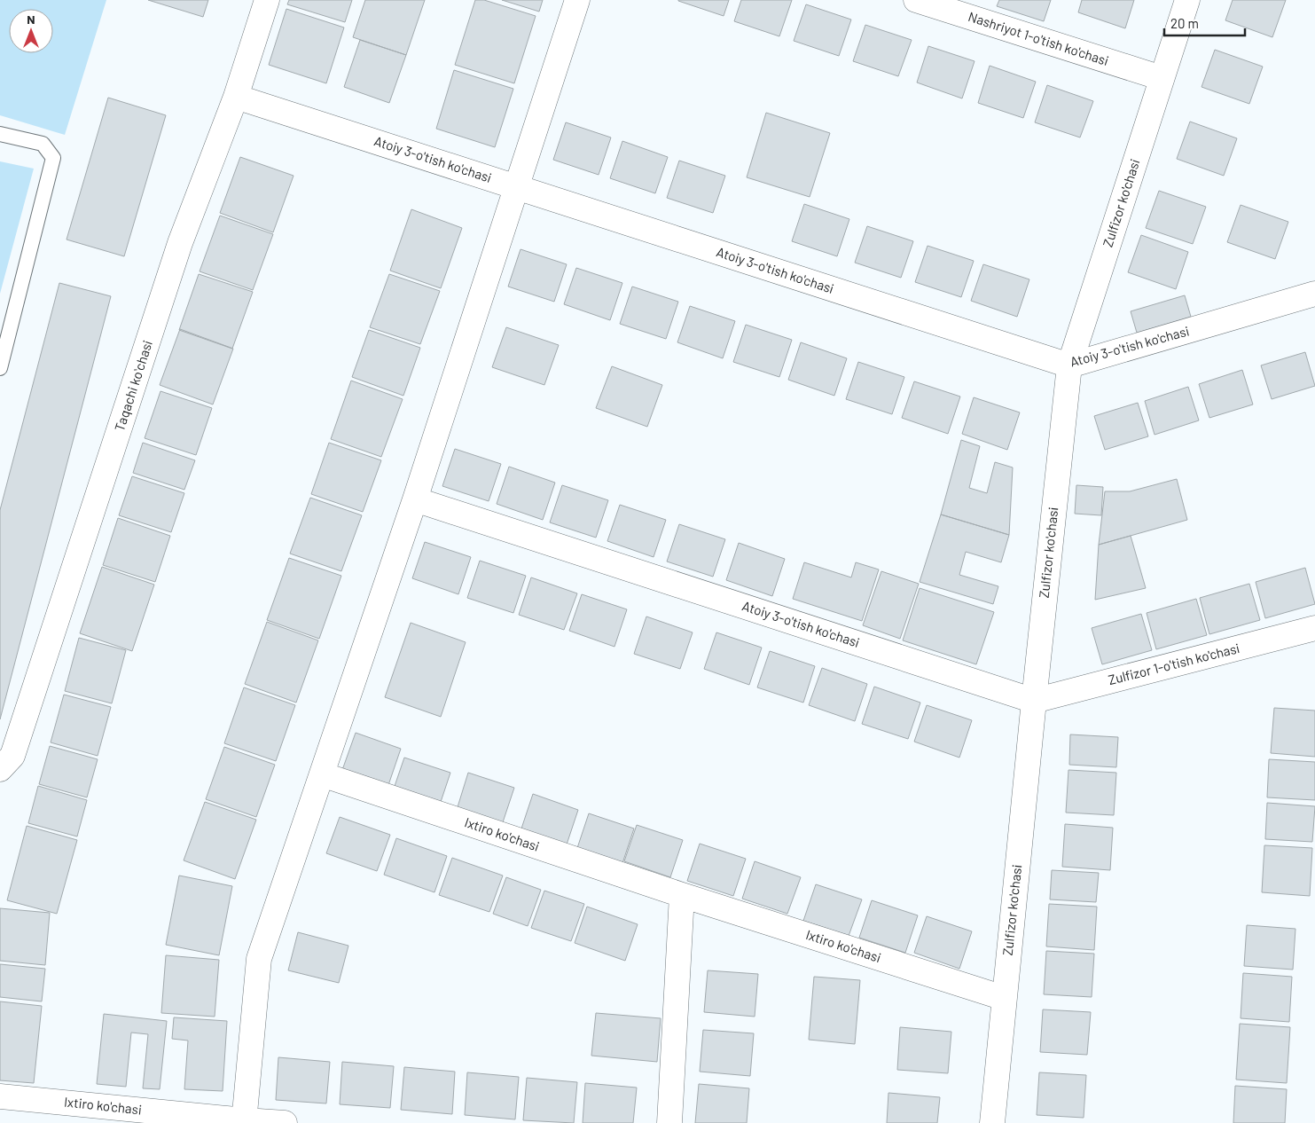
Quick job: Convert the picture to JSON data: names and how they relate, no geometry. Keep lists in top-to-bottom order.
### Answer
{
  "streets": {
    "street": [
      "Nashriyot 1-o'tish ko'chasi",
      "Atoiy 3-o'tish ko'chasi",
      "Zulfizor ko'chasi",
      "Taqachi koʻchasi",
      "Zulfizor 1-o'tish ko'chasi",
      "Ixtiro ko'chasi"
    ]
  },
  "crossings": [
    ["Nashriyot 1-o'tish ko'chasi", "Zulfizor ko'chasi"],
    ["Atoiy 3-o'tish ko'chasi", "Zulfizor ko'chasi"],
    ["Atoiy 3-o'tish ko'chasi", "Taqachi koʻchasi"],
    ["Atoiy 3-o'tish ko'chasi", "Zulfizor 1-o'tish ko'chasi"],
    ["Zulfizor ko'chasi", "Zulfizor 1-o'tish ko'chasi"],
    ["Zulfizor ko'chasi", "Ixtiro ko'chasi"]
  ],
  "scale_bar": "20 m",
  "north": "top"
}
